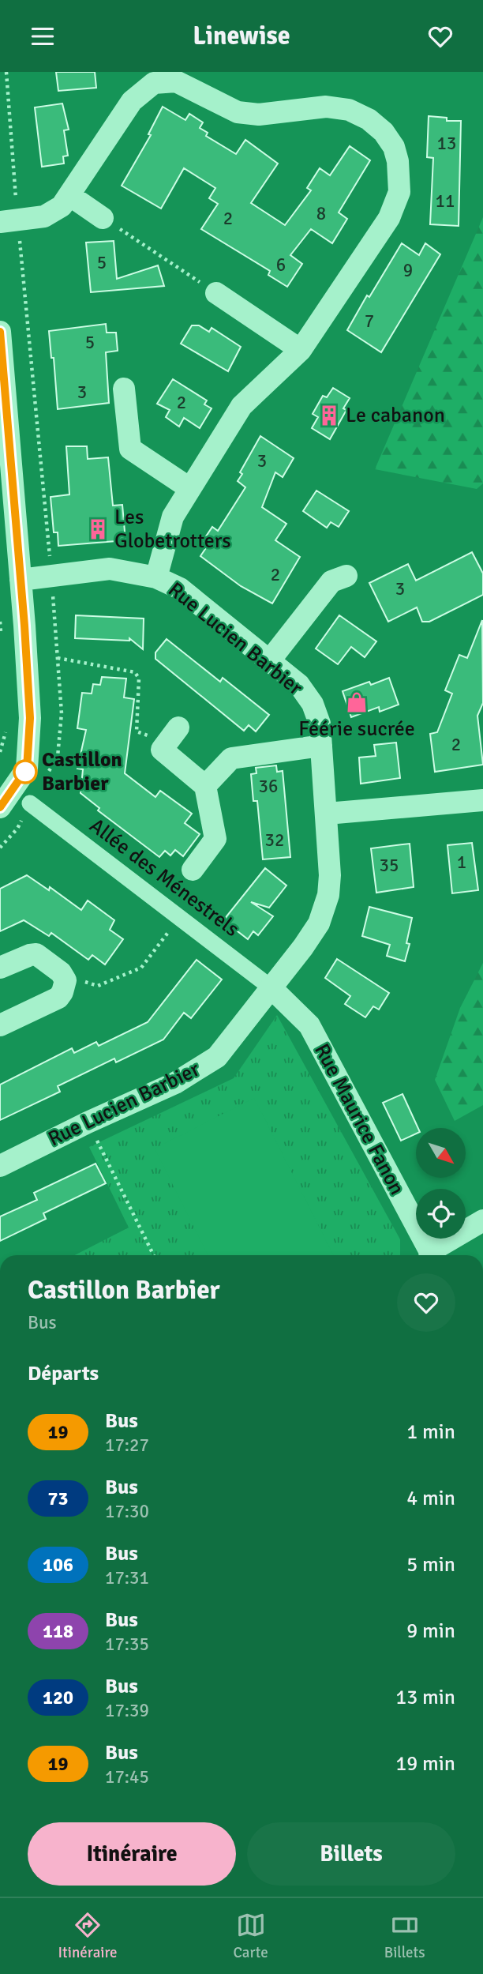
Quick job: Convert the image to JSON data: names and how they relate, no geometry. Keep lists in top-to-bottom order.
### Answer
{
  "streets": {
    "street": ["Rue Lucien Barbier", "Allée des Ménestrels", "Rue Maurice Fanon"]
  },
  "crossings": [
    ["Rue Lucien Barbier", "Allée des Ménestrels"],
    ["Rue Lucien Barbier", "Rue Maurice Fanon"],
    ["Allée des Ménestrels", "Rue Maurice Fanon"]
  ],
  "places": {
    "building": ["Le cabanon", "Les Globetrotters"],
    "shop": ["Féérie sucrée"],
    "other": ["Castillon Barbier"]
  },
  "lines": ["bus line 19"],
  "house_numbers": [
    "13",
    "11",
    "8",
    "2",
    "5",
    "6",
    "9",
    "7",
    "5",
    "3",
    "2",
    "3",
    "2",
    "3",
    "2",
    "36",
    "32",
    "1",
    "35"
  ],
  "north": "bottom right",
  "page": {
    "header": "Linewise",
    "heading": [
      ["Castillon Barbier", "Bus"],
      "Départs"
    ],
    "list": [
      {
        "mark": "19",
        "name": "Bus",
        "note": "17:27",
        "value": "1 min"
      },
      {
        "mark": "73",
        "name": "Bus",
        "note": "17:30",
        "value": "4 min"
      },
      {
        "mark": "106",
        "name": "Bus",
        "note": "17:31",
        "value": "5 min"
      },
      {
        "mark": "118",
        "name": "Bus",
        "note": "17:35",
        "value": "9 min"
      },
      {
        "mark": "120",
        "name": "Bus",
        "note": "17:39",
        "value": "13 min"
      },
      {
        "mark": "19",
        "name": "Bus",
        "note": "17:45",
        "value": "19 min"
      }
    ],
    "buttons": ["Itinéraire", "Billets"],
    "tabs": ["Itinéraire", "Carte", "Billets"]
  }
}
